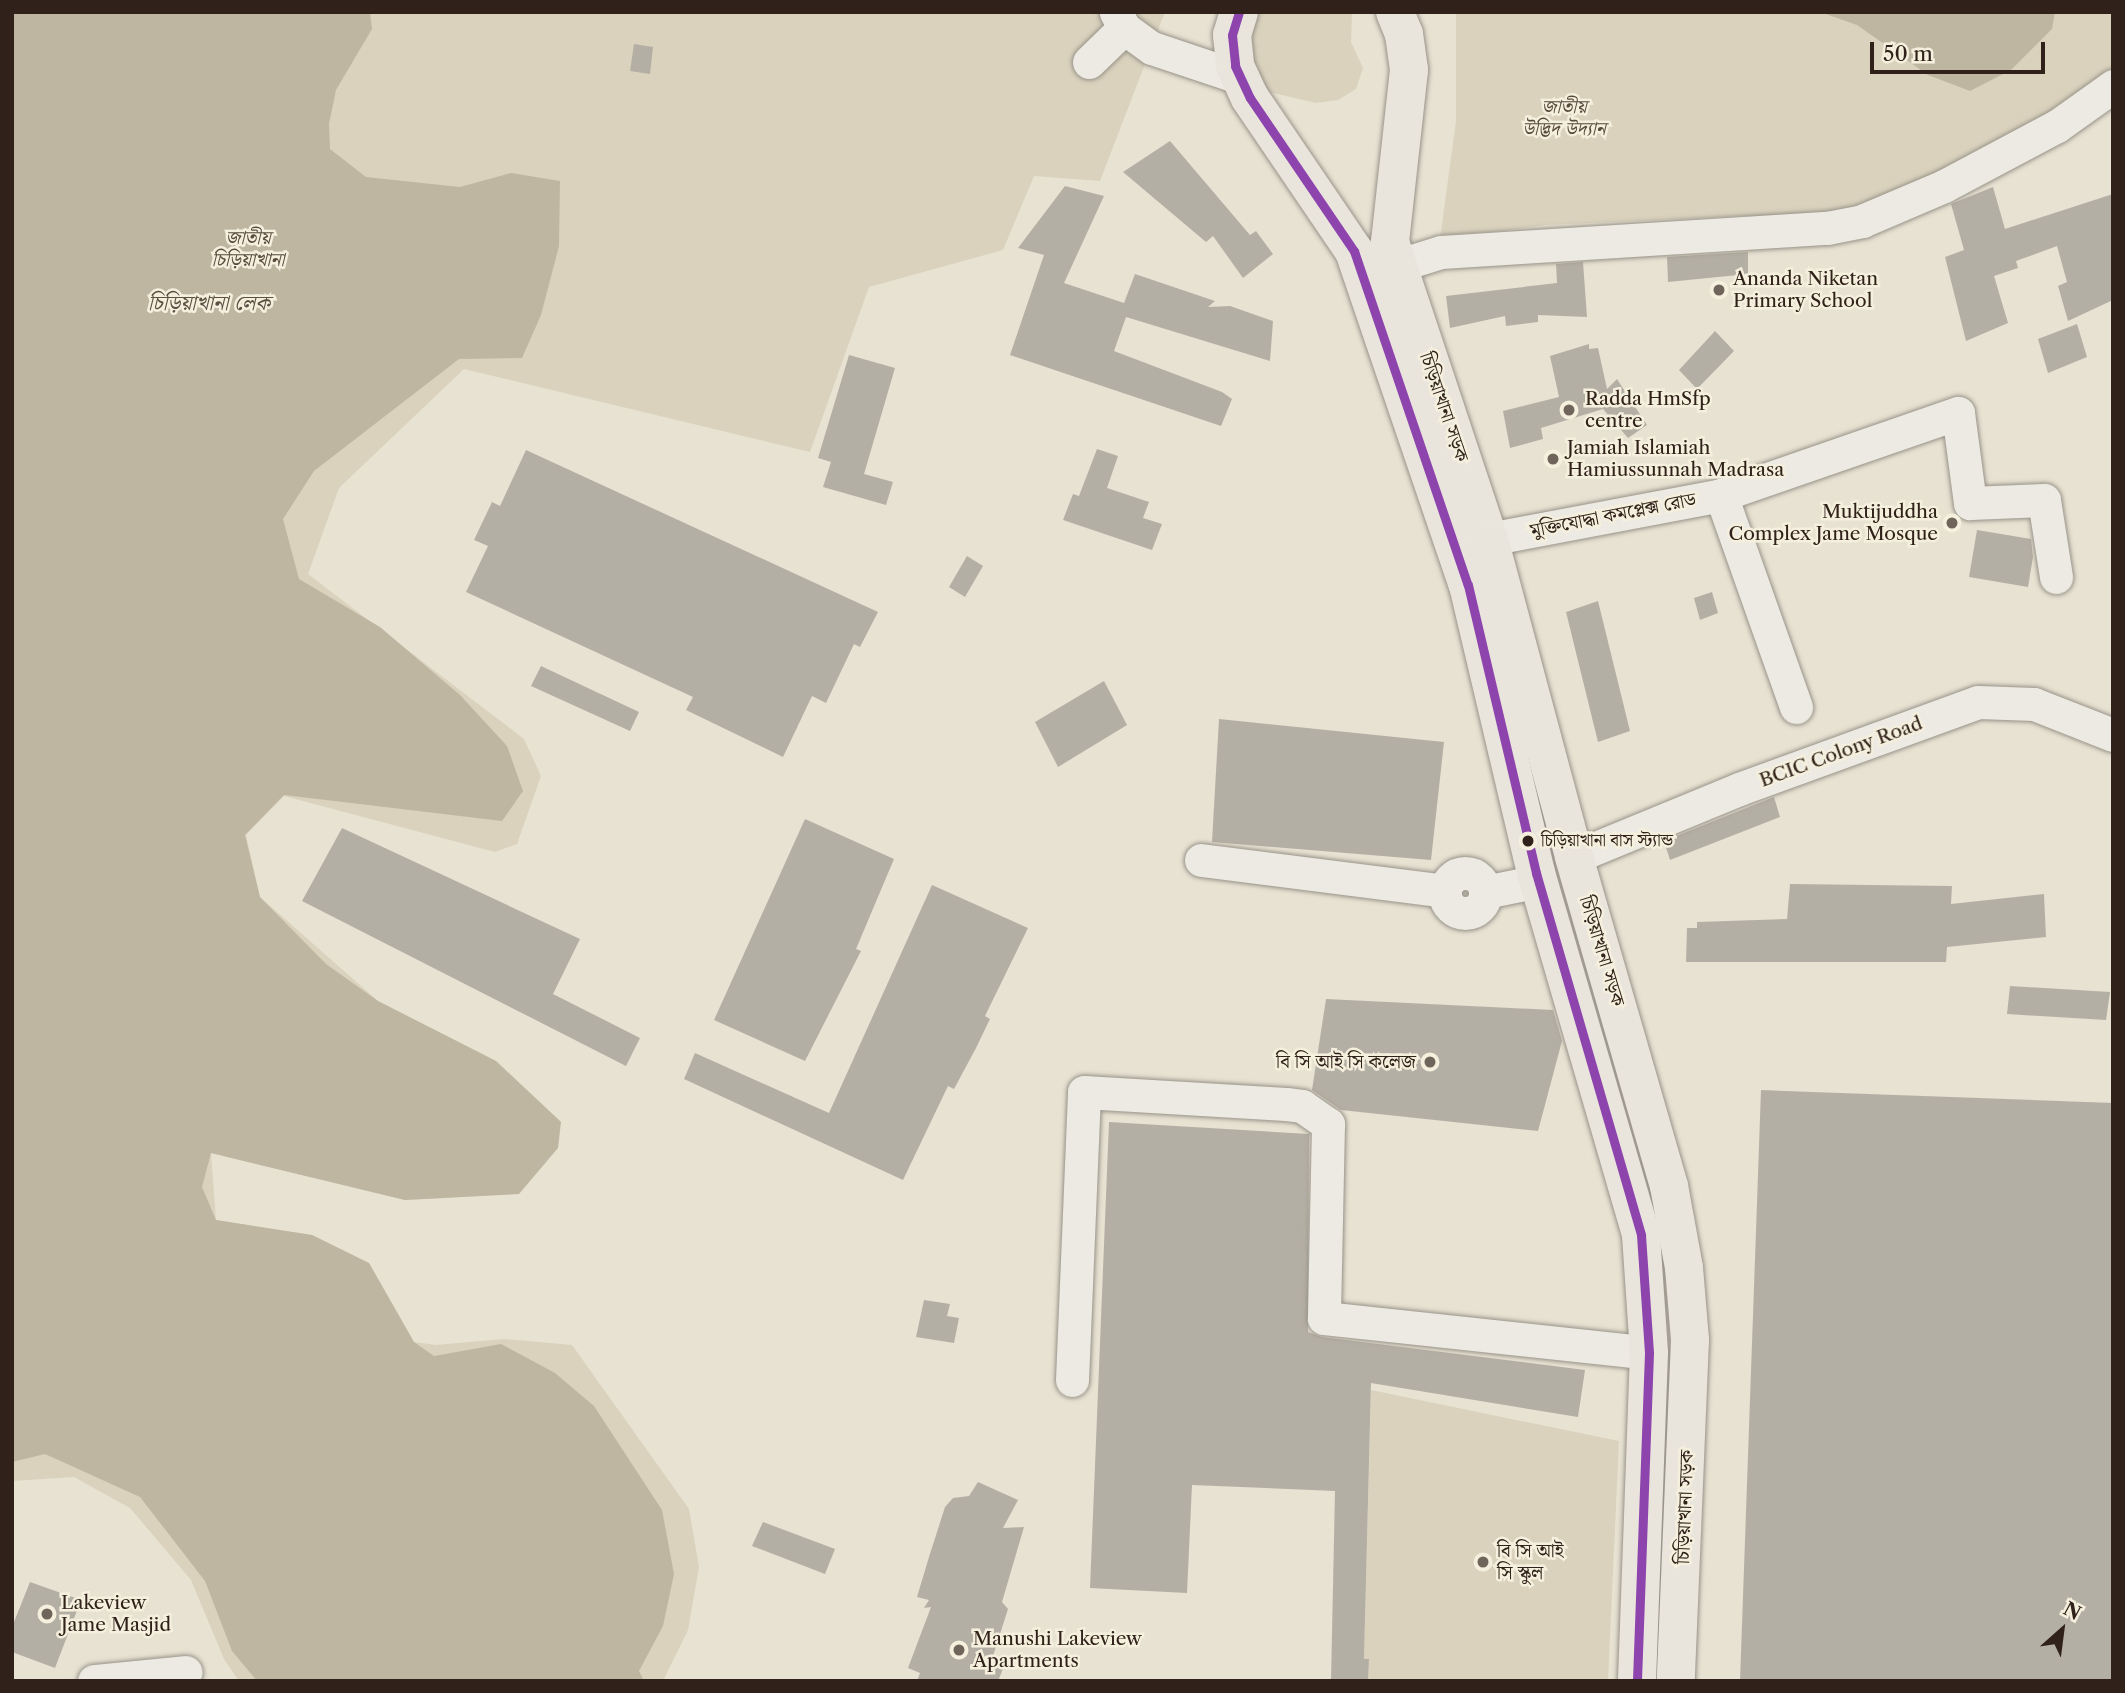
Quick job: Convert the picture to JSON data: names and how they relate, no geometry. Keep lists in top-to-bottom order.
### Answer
{
  "streets": {
    "main road": ["চিড়িয়াখানা সড়ক"],
    "street": ["মুক্তিযোদ্ধা কমপ্লেক্স রোড", "BCIC Colony Road"]
  },
  "crossings": [
    ["চিড়িয়াখানা সড়ক", "মুক্তিযোদ্ধা কমপ্লেক্স রোড"],
    ["চিড়িয়াখানা সড়ক", "BCIC Colony Road"]
  ],
  "water": ["চিড়িয়াখানা লেক"],
  "parks": ["জাতীয় উদ্ভিদ উদ্যান", "জাতীয় চিড়িয়াখানা"],
  "places": [
    "Ananda Niketan Primary School",
    "Radda HmSfp centre",
    "Jamiah Islamiah Hamiussunnah Madrasa",
    "Muktijuddha Complex Jame Mosque",
    "চিড়িয়াখানা বাস স্ট্যান্ড",
    "বি সি আই সি কলেজ",
    "বি সি আই সি স্কুল",
    "Lakeview Jame Masjid",
    "Manushi Lakeview Apartments"
  ],
  "scale_bar": "50 m",
  "north": "top right"
}
